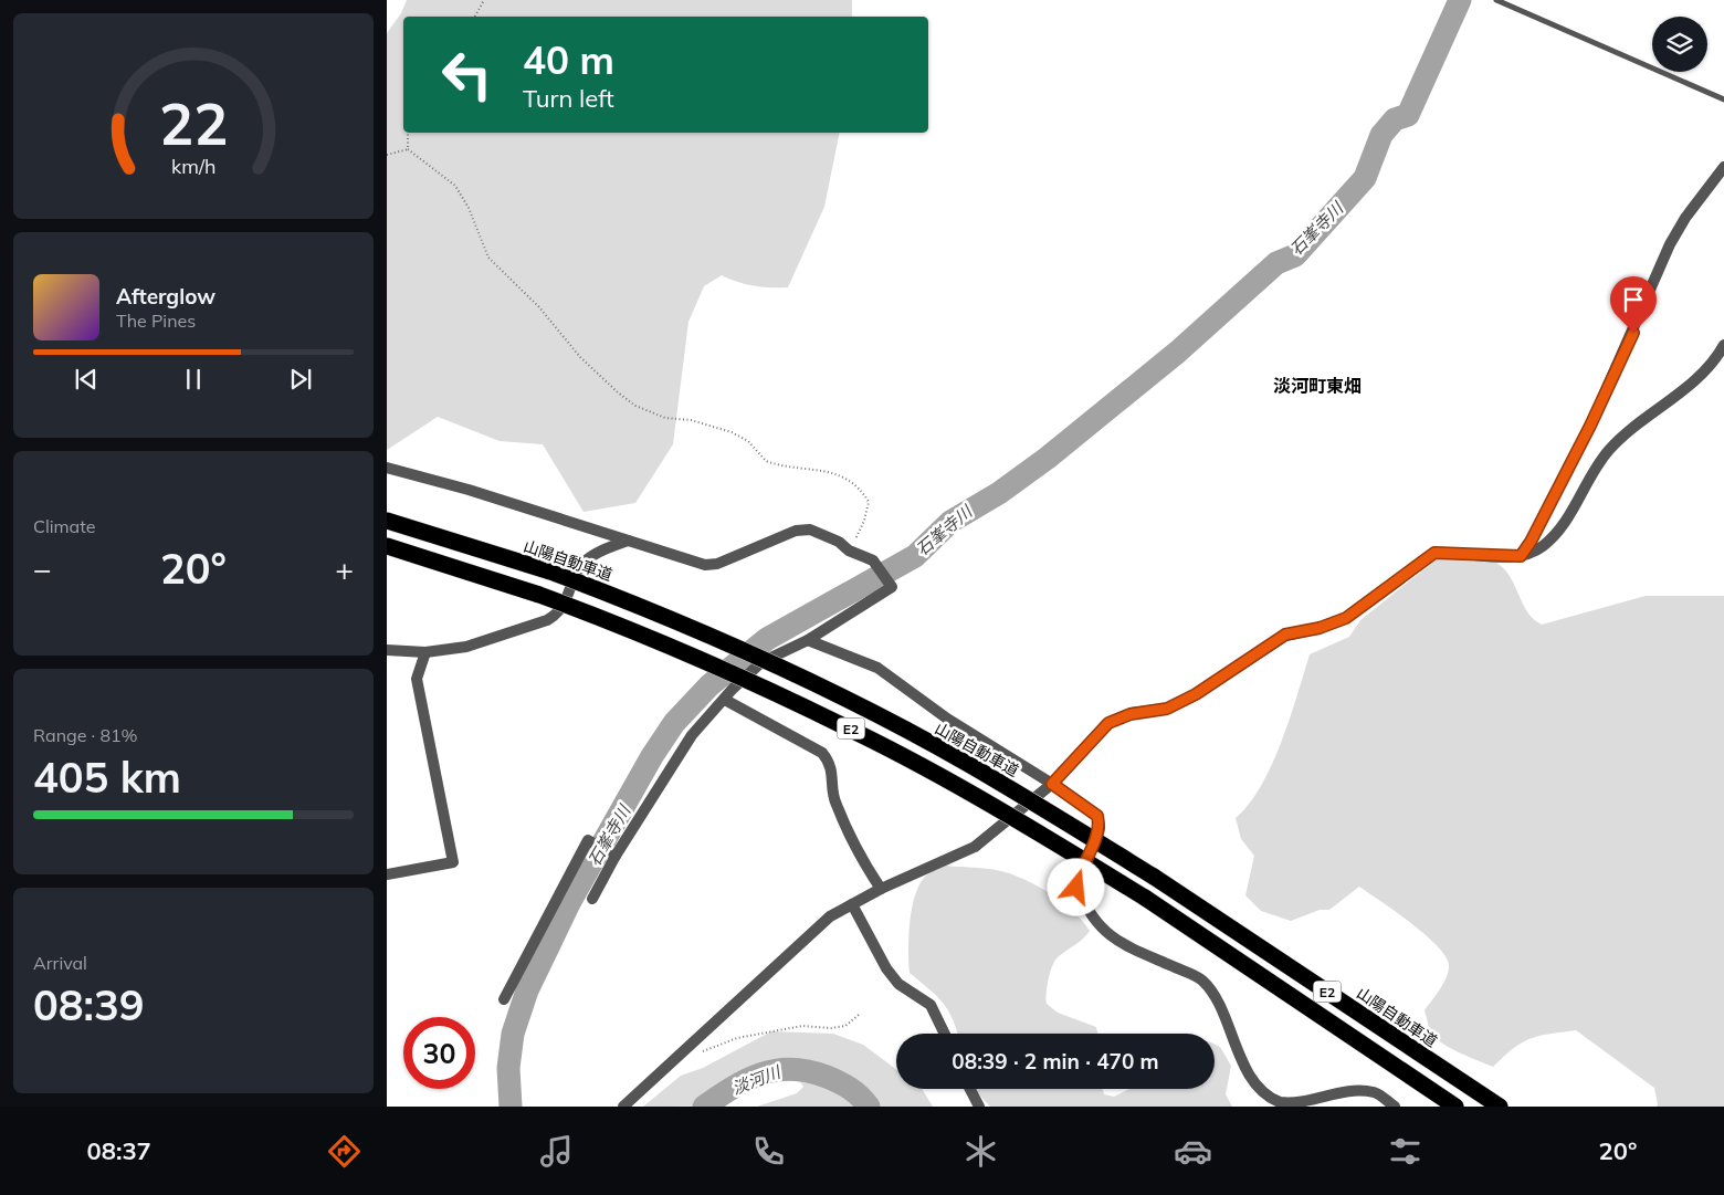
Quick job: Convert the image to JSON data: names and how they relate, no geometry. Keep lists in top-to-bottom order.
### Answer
{
  "streets": {
    "highway": ["山陽自動車道", "E2"]
  },
  "districts": ["淡河町東畑"],
  "water": ["石峯寺川", "淡河川"],
  "page": {
    "turn": ["40 m", "Turn left"],
    "song": ["Afterglow", "The Pines"],
    "tile": [
      "Climate",
      ["Range · 81%", "405 km"],
      ["Arrival", "08:39"]
    ],
    "heat": ["−", "20°", "+"],
    "limit": "30",
    "trip": "08:39 · 2 min · 470 m",
    "tabs": ["08:37", "20°"],
    "gauge": ["22", "km/h"]
  }
}
